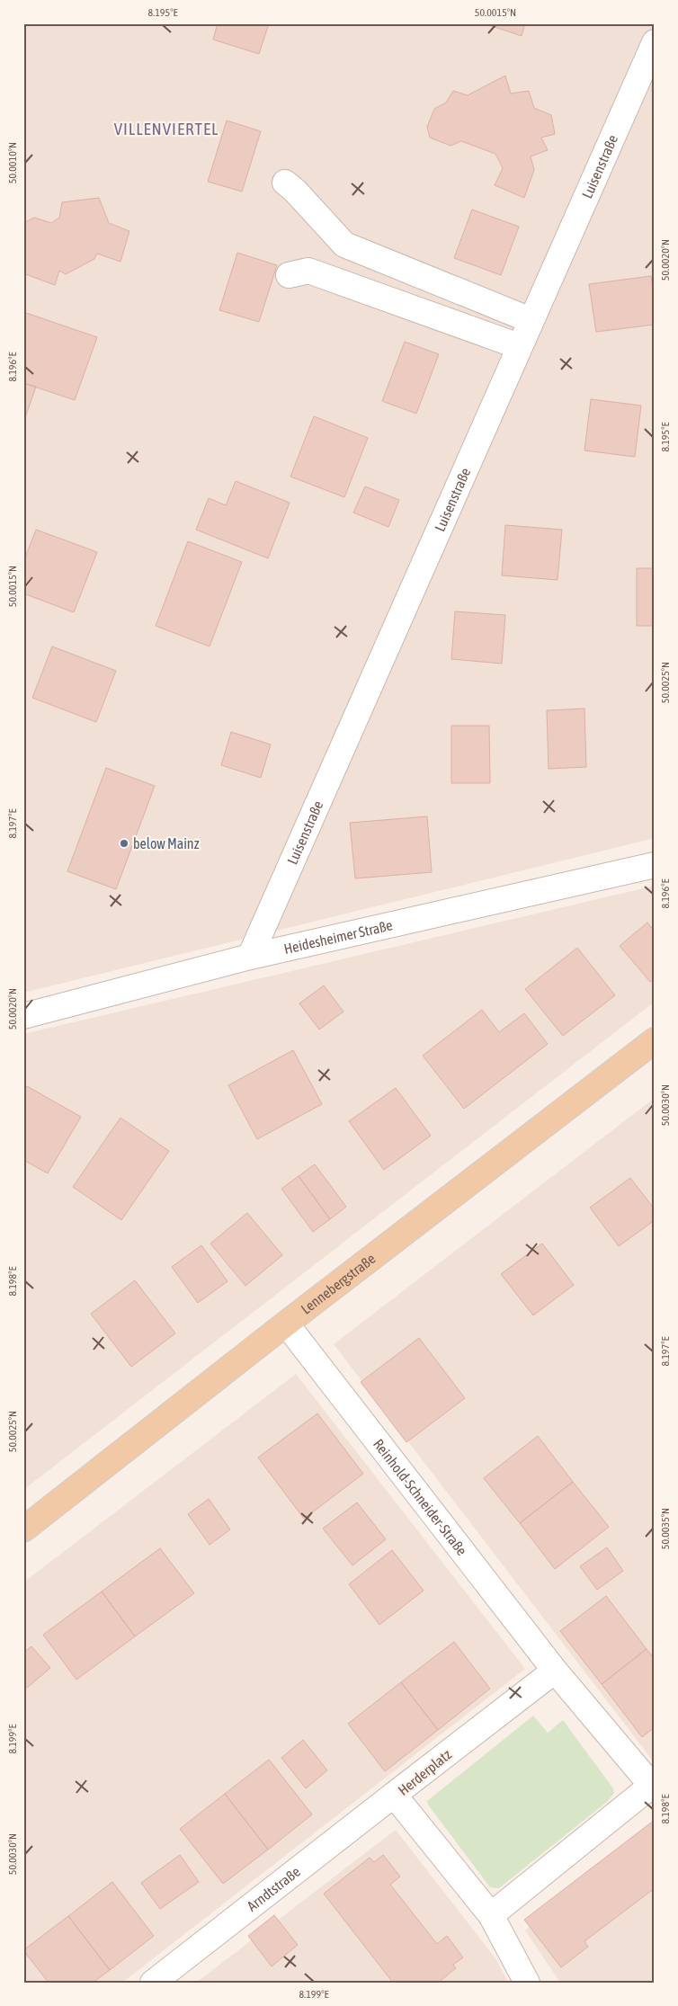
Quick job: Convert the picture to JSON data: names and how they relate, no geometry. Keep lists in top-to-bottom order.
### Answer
{
  "streets": {
    "main road": ["Lennebergstraße"],
    "street": [
      "Luisenstraße",
      "Heidesheimer Straße",
      "Reinhold-Schneider-Straße",
      "Herderplatz",
      "Arndtstraße"
    ]
  },
  "crossings": [
    ["Luisenstraße", "Heidesheimer Straße"],
    ["Lennebergstraße", "Reinhold-Schneider-Straße"],
    ["Reinhold-Schneider-Straße", "Herderplatz"],
    ["Herderplatz", "Arndtstraße"]
  ],
  "districts": ["VILLENVIERTEL"],
  "places": ["below Mainz"],
  "coordinates": [
    "8.195°E",
    "50.0015°N",
    "50.0010°N",
    "50.0020°N",
    "8.196°E",
    "50.0025°N",
    "8.197°E",
    "50.0030°N",
    "8.198°E",
    "50.0035°N",
    "8.199°E"
  ]
}
